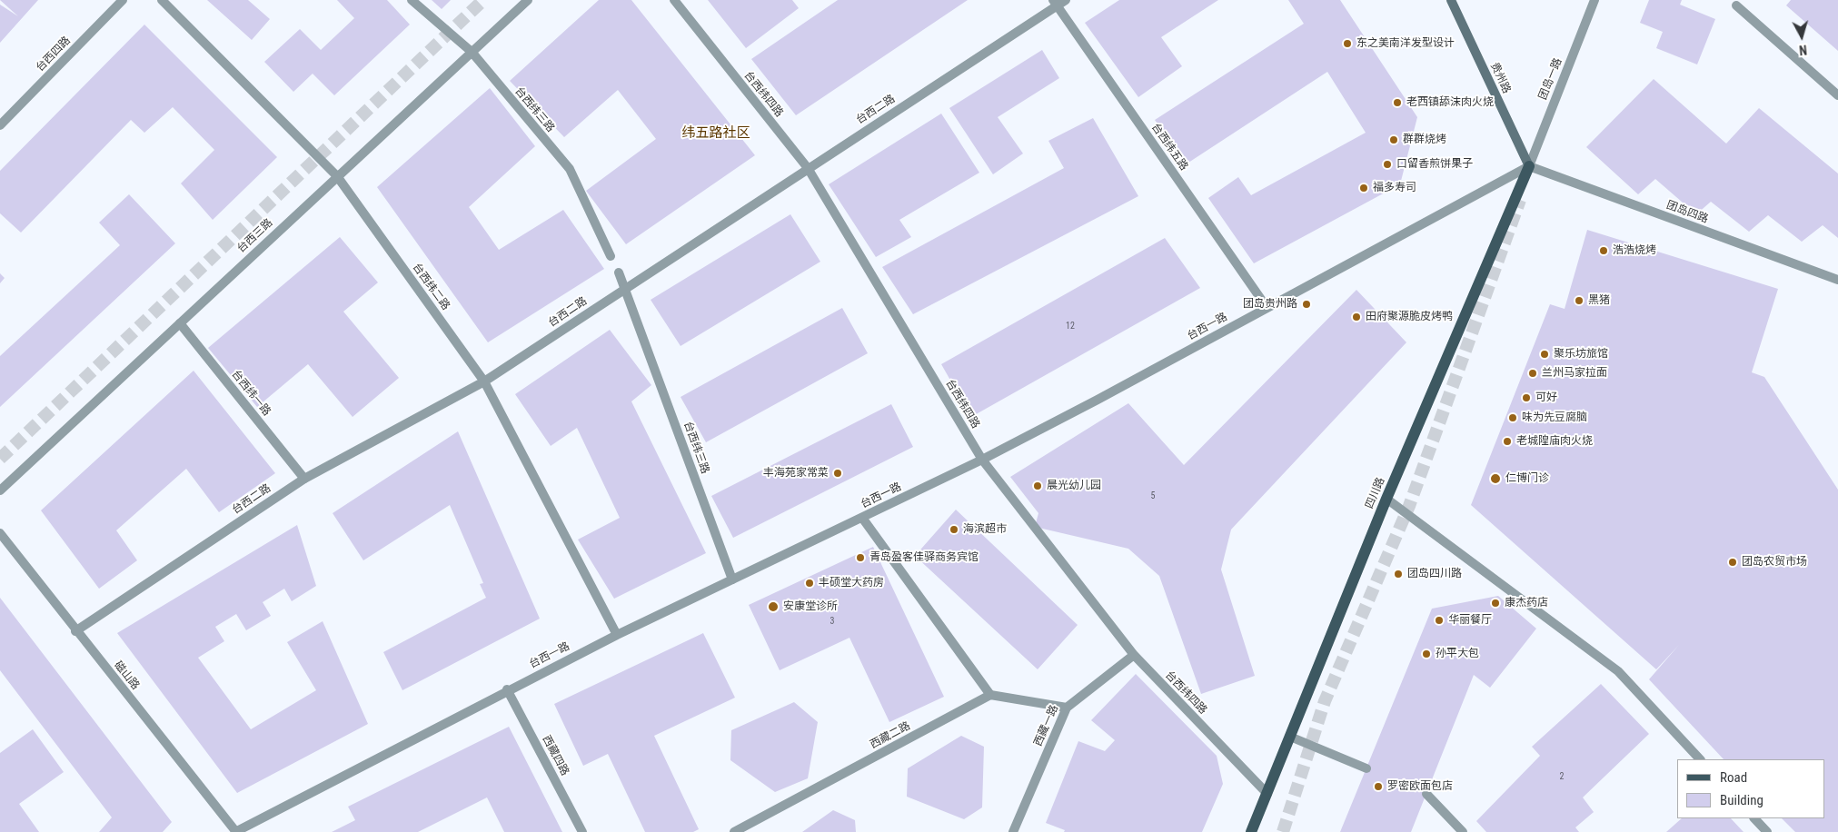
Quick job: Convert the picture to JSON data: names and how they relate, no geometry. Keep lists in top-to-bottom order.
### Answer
{
  "streets": {
    "main road": ["贵州路", "四川路"],
    "street": [
      "台西四路",
      "团岛一路",
      "台西纬四路",
      "台西纬三路",
      "台西二路",
      "台西纬五路",
      "团岛四路",
      "台西三路",
      "台西纬二路",
      "台西一路",
      "台西纬一路",
      "磁山路",
      "西藏一路",
      "西藏二路",
      "西藏四路"
    ]
  },
  "crossings": [
    ["贵州路", "团岛一路"],
    ["贵州路", "团岛四路"],
    ["贵州路", "台西一路"],
    ["贵州路", "四川路"],
    ["团岛一路", "团岛四路"],
    ["团岛一路", "台西一路"],
    ["团岛一路", "四川路"],
    ["台西纬四路", "台西二路"],
    ["台西纬四路", "台西一路"],
    ["台西纬四路", "四川路"],
    ["台西纬四路", "西藏一路"],
    ["台西纬三路", "台西二路"],
    ["台西纬三路", "台西三路"],
    ["台西纬三路", "台西一路"],
    ["台西二路", "台西纬五路"],
    ["台西二路", "台西纬二路"],
    ["台西二路", "台西纬一路"],
    ["台西二路", "磁山路"],
    ["台西纬五路", "台西一路"],
    ["团岛四路", "台西一路"],
    ["团岛四路", "四川路"],
    ["台西三路", "台西纬二路"],
    ["台西三路", "台西纬一路"],
    ["台西纬二路", "台西一路"],
    ["台西一路", "四川路"],
    ["台西一路", "磁山路"],
    ["台西一路", "西藏四路"]
  ],
  "districts": ["纬五路社区"],
  "places": [
    "东之美南洋发型设计",
    "老西镇舔沫肉火烧",
    "群群烧烤",
    "口留香煎饼果子",
    "福多寿司",
    "浩浩烧烤",
    "黑猪",
    "团岛贵州路",
    "田府聚源脆皮烤鸭",
    "聚乐坊旅馆",
    "兰州马家拉面",
    "可好",
    "味为先豆腐脑",
    "老城隍庙肉火烧",
    "丰海苑家常菜",
    "仁博门诊",
    "晨光幼儿园",
    "海滨超市",
    "青岛盈客佳驿商务宾馆",
    "团岛农贸市场",
    "团岛四川路",
    "丰硕堂大药房",
    "康杰药店",
    "安康堂诊所",
    "华丽餐厅",
    "孙平大包",
    "罗密欧面包店"
  ],
  "house_numbers": [
    "12",
    "5",
    "3",
    "2"
  ],
  "legend": ["Road", "Building"],
  "north": "bottom"
}
